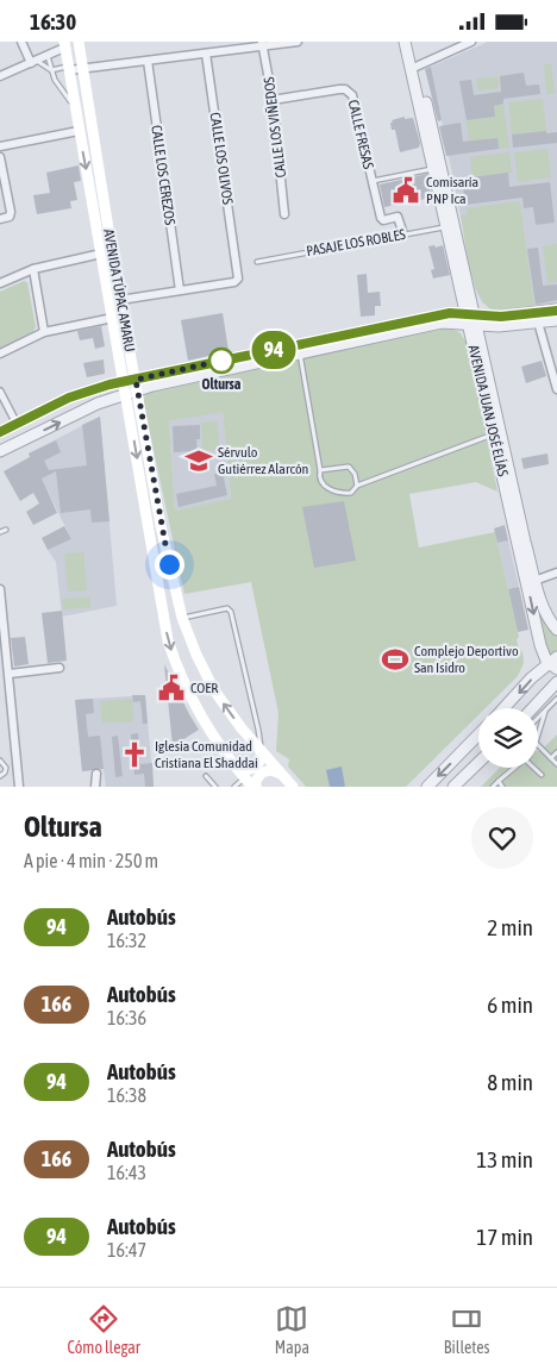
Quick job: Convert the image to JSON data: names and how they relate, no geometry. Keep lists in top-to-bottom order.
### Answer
{
  "streets": {
    "main road": ["AVENIDA TÚPAC AMARU"],
    "street": [
      "CALLE LOS VIÑEDOS",
      "CALLE FRESAS",
      "CALLE LOS OLIVOS",
      "CALLE LOS CEREZOS",
      "AVENIDA JUAN JOSÉ ELÍAS"
    ],
    "lane": ["PASAJE LOS ROBLES"]
  },
  "crossings": [
    ["CALLE LOS VIÑEDOS", "CALLE FRESAS"],
    ["CALLE FRESAS", "PASAJE LOS ROBLES"],
    ["CALLE LOS OLIVOS", "CALLE LOS CEREZOS"],
    ["PASAJE LOS ROBLES", "AVENIDA JUAN JOSÉ ELÍAS"]
  ],
  "places": {
    "public building": ["Comisaría PNP Ica", "COER"],
    "other": ["Oltursa"],
    "school or university": ["Sérvulo Gutiérrez Alarcón"],
    "sports": ["Complejo Deportivo San Isidro"],
    "church": ["Iglesia Comunidad Cristiana El Shaddai"]
  },
  "lines": ["bus line 94"],
  "page": {
    "status": "16:30",
    "on_map": "94",
    "heading": ["Oltursa", "A pie · 4 min · 250 m"],
    "list": [
      {
        "mark": "94",
        "name": "Autobús",
        "note": "16:32",
        "value": "2 min"
      },
      {
        "mark": "166",
        "name": "Autobús",
        "note": "16:36",
        "value": "6 min"
      },
      {
        "mark": "94",
        "name": "Autobús",
        "note": "16:38",
        "value": "8 min"
      },
      {
        "mark": "166",
        "name": "Autobús",
        "note": "16:43",
        "value": "13 min"
      },
      {
        "mark": "94",
        "name": "Autobús",
        "note": "16:47",
        "value": "17 min"
      }
    ],
    "tabs": ["Cómo llegar", "Mapa", "Billetes"]
  }
}
